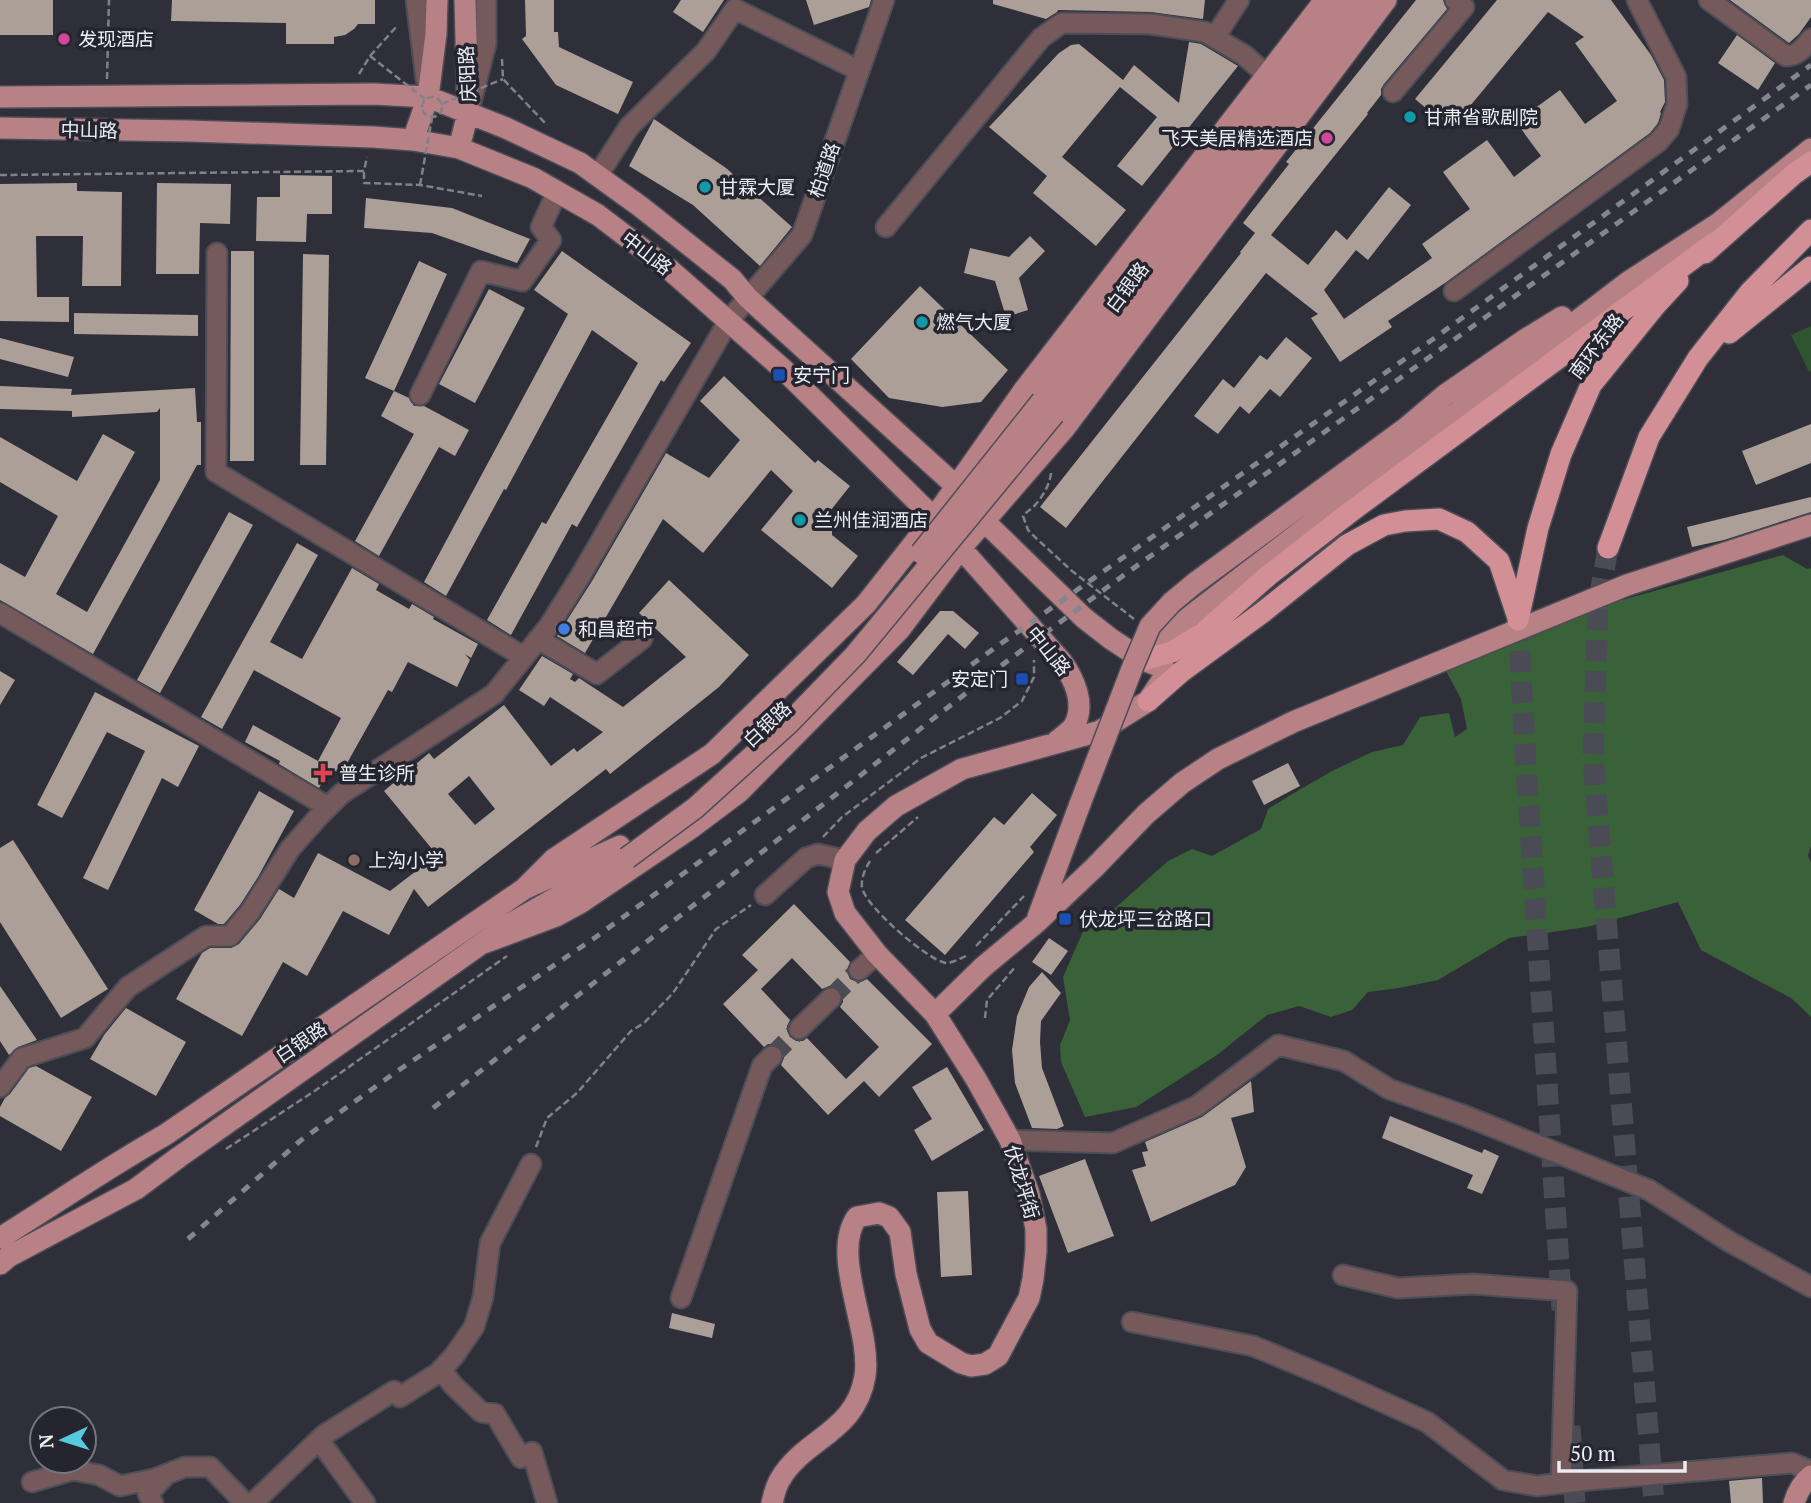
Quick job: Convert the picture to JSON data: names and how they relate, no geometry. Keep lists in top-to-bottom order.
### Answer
{
  "streets": {
    "highway": ["南环东路"],
    "main road": [
      "庆阳路",
      "中山路",
      "白银路",
      "伏龙坪街"
    ],
    "street": ["柏道路"]
  },
  "crossings": [
    ["庆阳路", "中山路"],
    ["中山路", "柏道路"],
    ["中山路", "南环东路"],
    ["中山路", "伏龙坪街"],
    ["南环东路", "伏龙坪街"]
  ],
  "places": {
    "other": [
      "发现酒店",
      "甘肃省歌剧院",
      "飞天美居精选酒店",
      "甘霖大厦",
      "燃气大厦",
      "兰州佳润酒店",
      "和昌超市",
      "上沟小学"
    ],
    "transit": ["安宁门", "安定门", "伏龙坪三岔路口"],
    "health": ["普生诊所"]
  },
  "scale_bar": "50 m",
  "north": "left"
}
